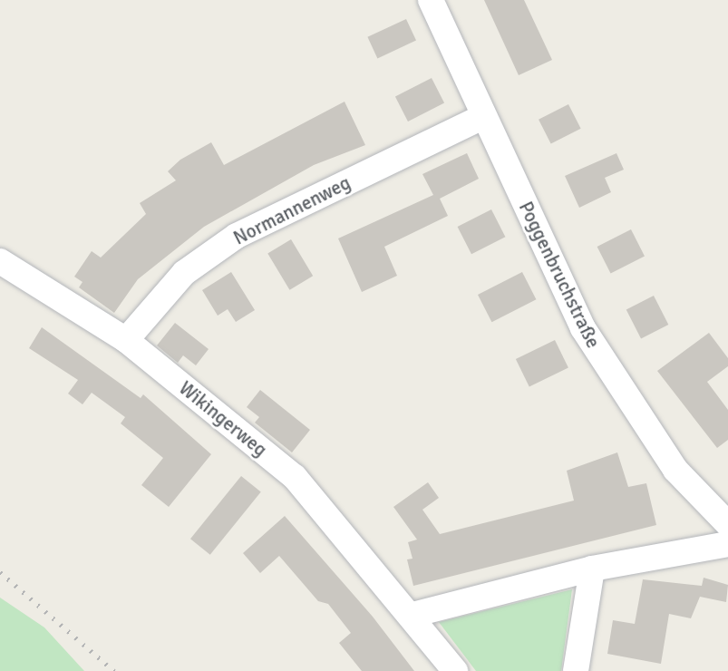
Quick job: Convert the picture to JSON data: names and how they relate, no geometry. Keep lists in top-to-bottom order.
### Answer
{
  "streets": {
    "street": ["Normannenweg", "Poggenbruchstraße", "Wikingerweg"]
  },
  "crossings": [
    ["Normannenweg", "Poggenbruchstraße"],
    ["Normannenweg", "Wikingerweg"]
  ]
}
